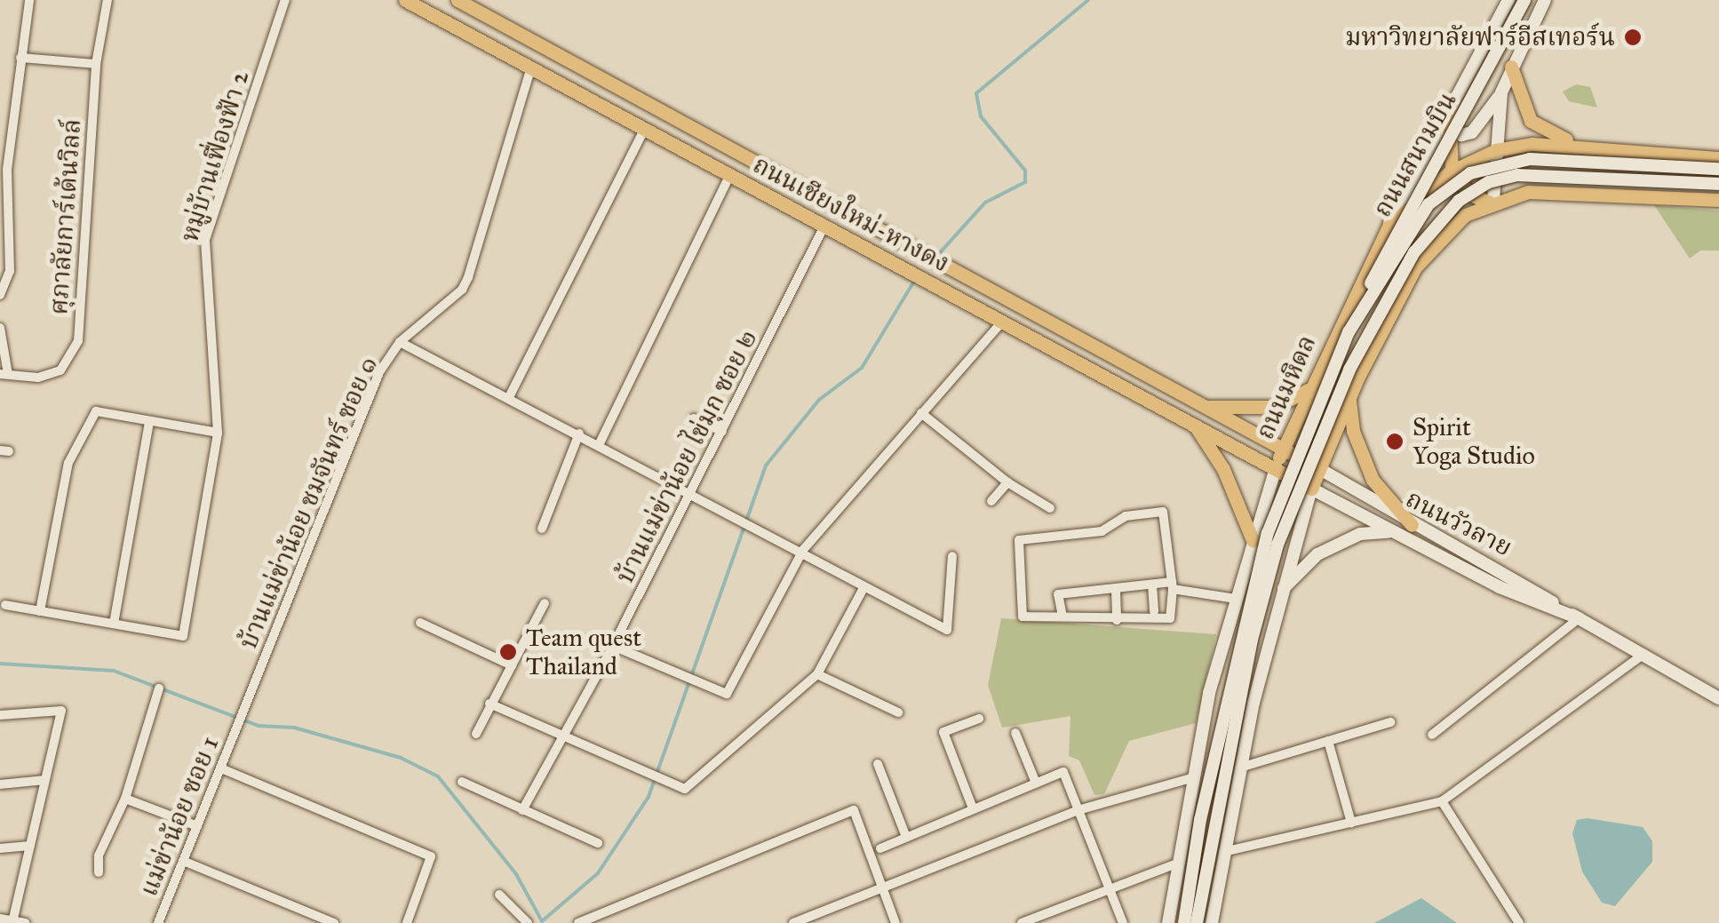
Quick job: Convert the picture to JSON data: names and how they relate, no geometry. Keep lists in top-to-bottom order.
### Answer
{
  "streets": {
    "main road": [
      "ถนนสนามบิน",
      "ถนนเชียงใหม่-หางดง",
      "ถนนมหิดล",
      "ถนนวัวลาย"
    ],
    "street": [
      "หมู่บ้านเฟื่องฟ้า 2",
      "ศุภาลัยการ์เด้นวิลล์",
      "บ้านแม่ข่าน้อย ไข่มุก ซอย ๒",
      "บ้านแม่ข่าน้อย ชมจันทร์ ซอย ๑",
      "แม่ข่าน้อย ซอย 1"
    ]
  },
  "crossings": [
    ["ถนนสนามบิน", "ถนนมหิดล"],
    ["ถนนเชียงใหม่-หางดง", "ถนนมหิดล"],
    ["ถนนเชียงใหม่-หางดง", "บ้านแม่ข่าน้อย ไข่มุก ซอย ๒"],
    ["ถนนเชียงใหม่-หางดง", "บ้านแม่ข่าน้อย ชมจันทร์ ซอย ๑"],
    ["ถนนเชียงใหม่-หางดง", "ถนนวัวลาย"],
    ["บ้านแม่ข่าน้อย ชมจันทร์ ซอย ๑", "แม่ข่าน้อย ซอย 1"]
  ],
  "places": ["มหาวิทยาลัยฟาร์อีสเทอร์น", "Spirit Yoga Studio", "Team quest Thailand"]
}
